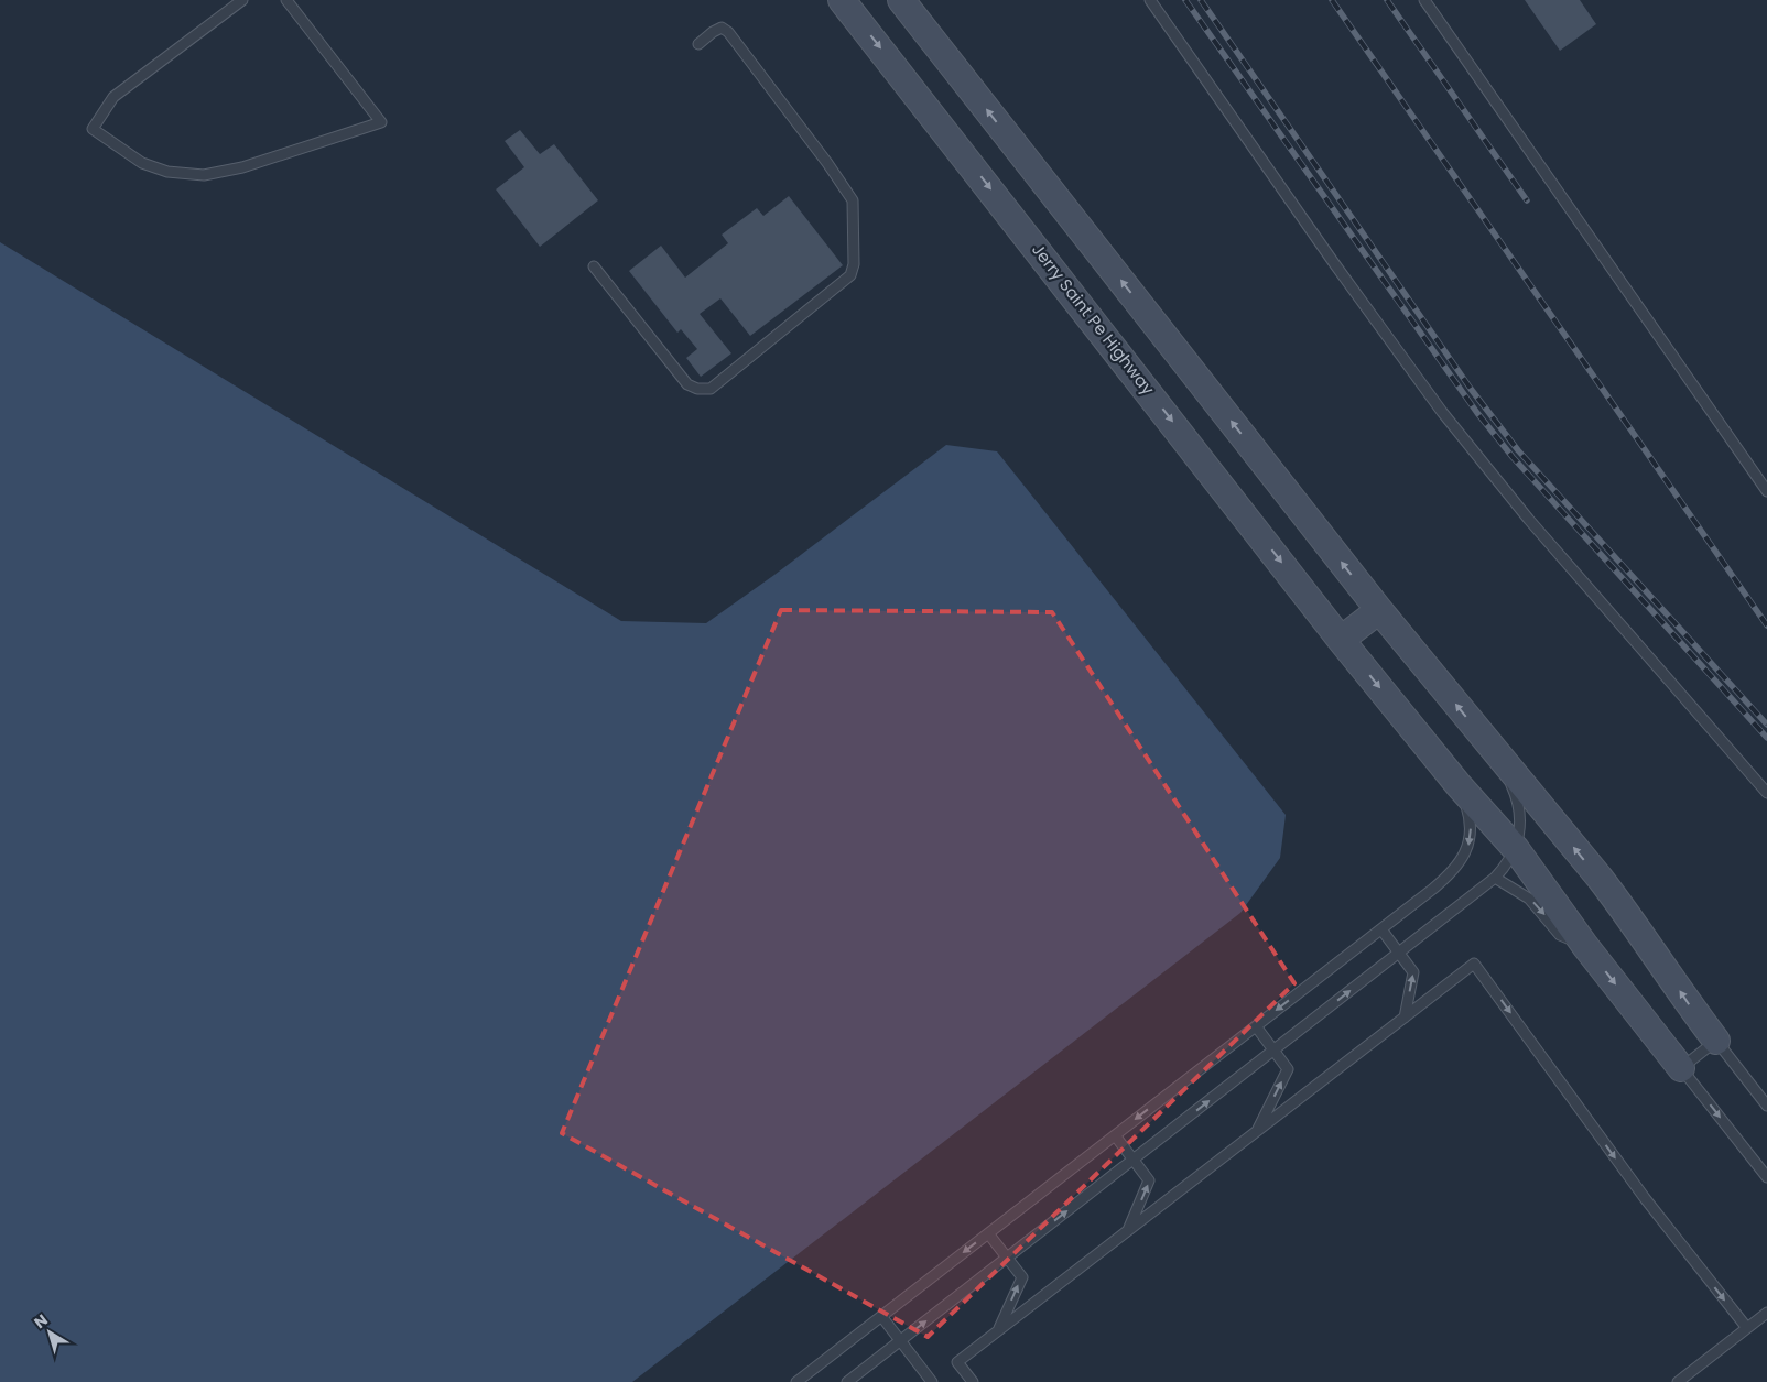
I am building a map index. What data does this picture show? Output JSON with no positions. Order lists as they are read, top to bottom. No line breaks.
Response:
{"streets":{"main road":["Jerry Saint Pe Highway"]},"north":"top left"}
